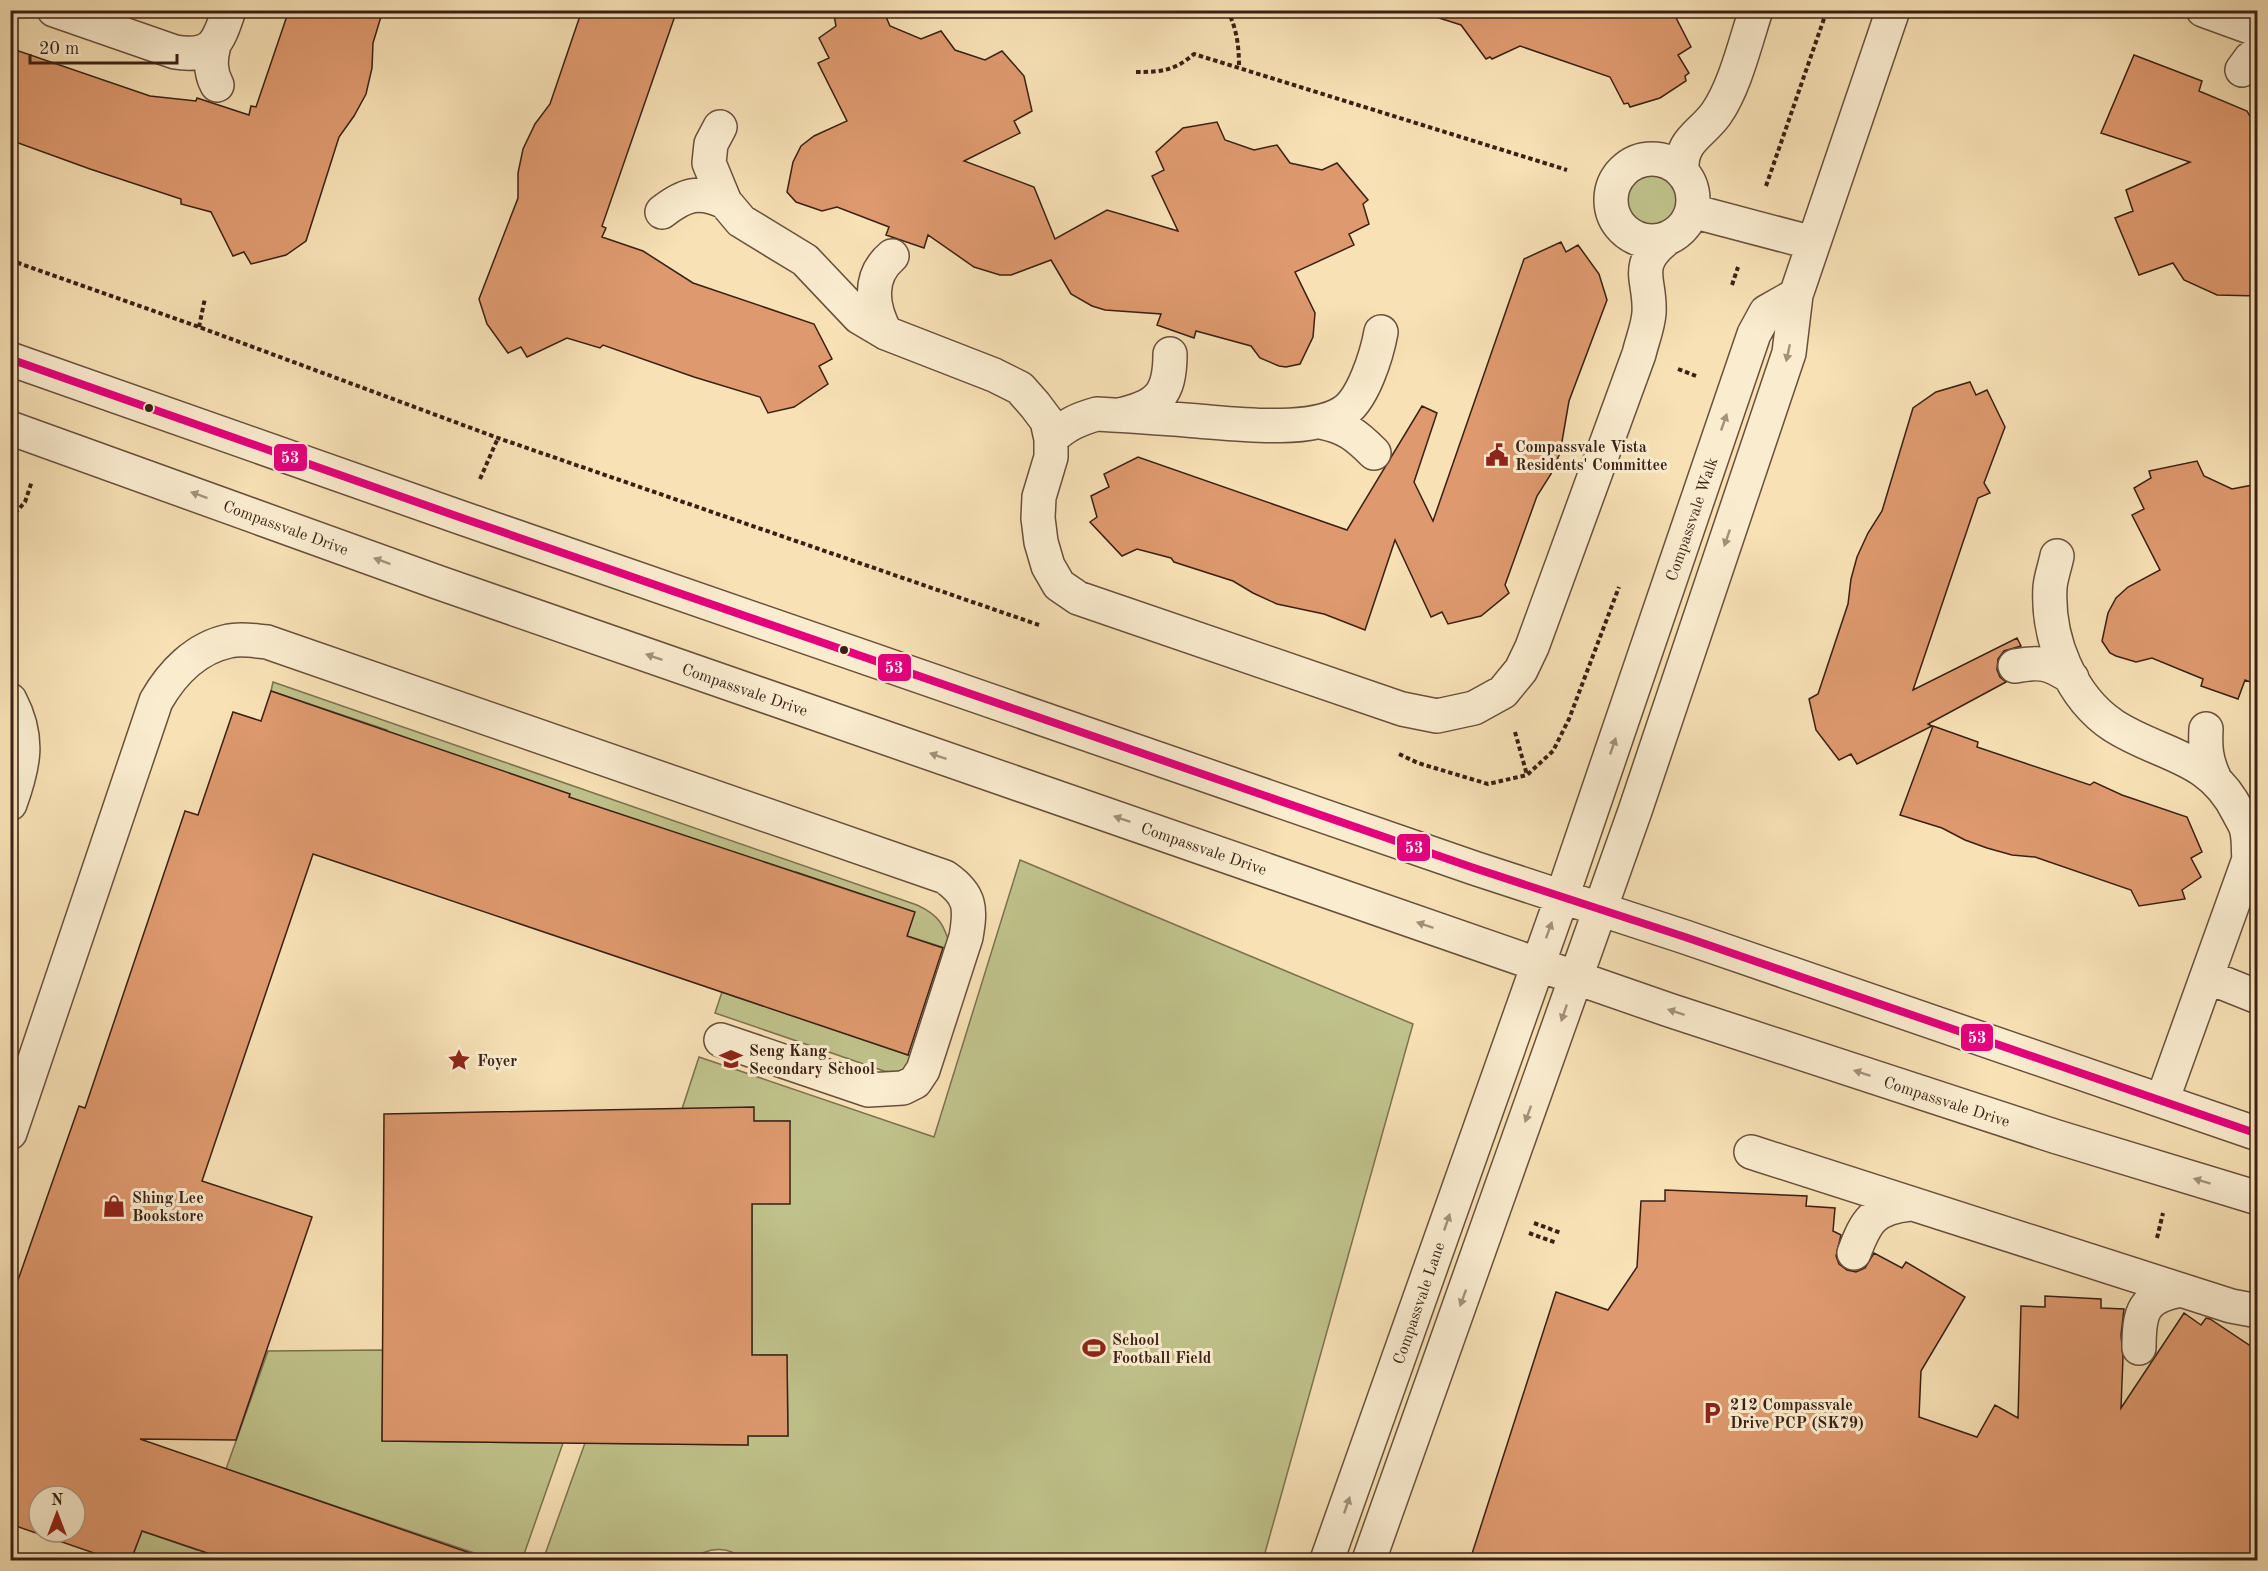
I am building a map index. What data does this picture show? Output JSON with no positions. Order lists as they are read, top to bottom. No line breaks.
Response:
{"streets":{"street":["Compassvale Walk","Compassvale Drive","Compassvale Lane"]},"crossings":[["Compassvale Walk","Compassvale Drive"],["Compassvale Walk","Compassvale Lane"]],"places":{"public building":["Compassvale Vista Residents' Committee"],"school or university":["Seng Kang Secondary School"],"place":["Foyer"],"shop":["Shing Lee Bookstore"],"sports":["School Football Field"],"parking":["212 Compassvale Drive PCP (SK79)"]},"lines":["transit line 53"],"scale_bar":"20 m","north":"top"}
